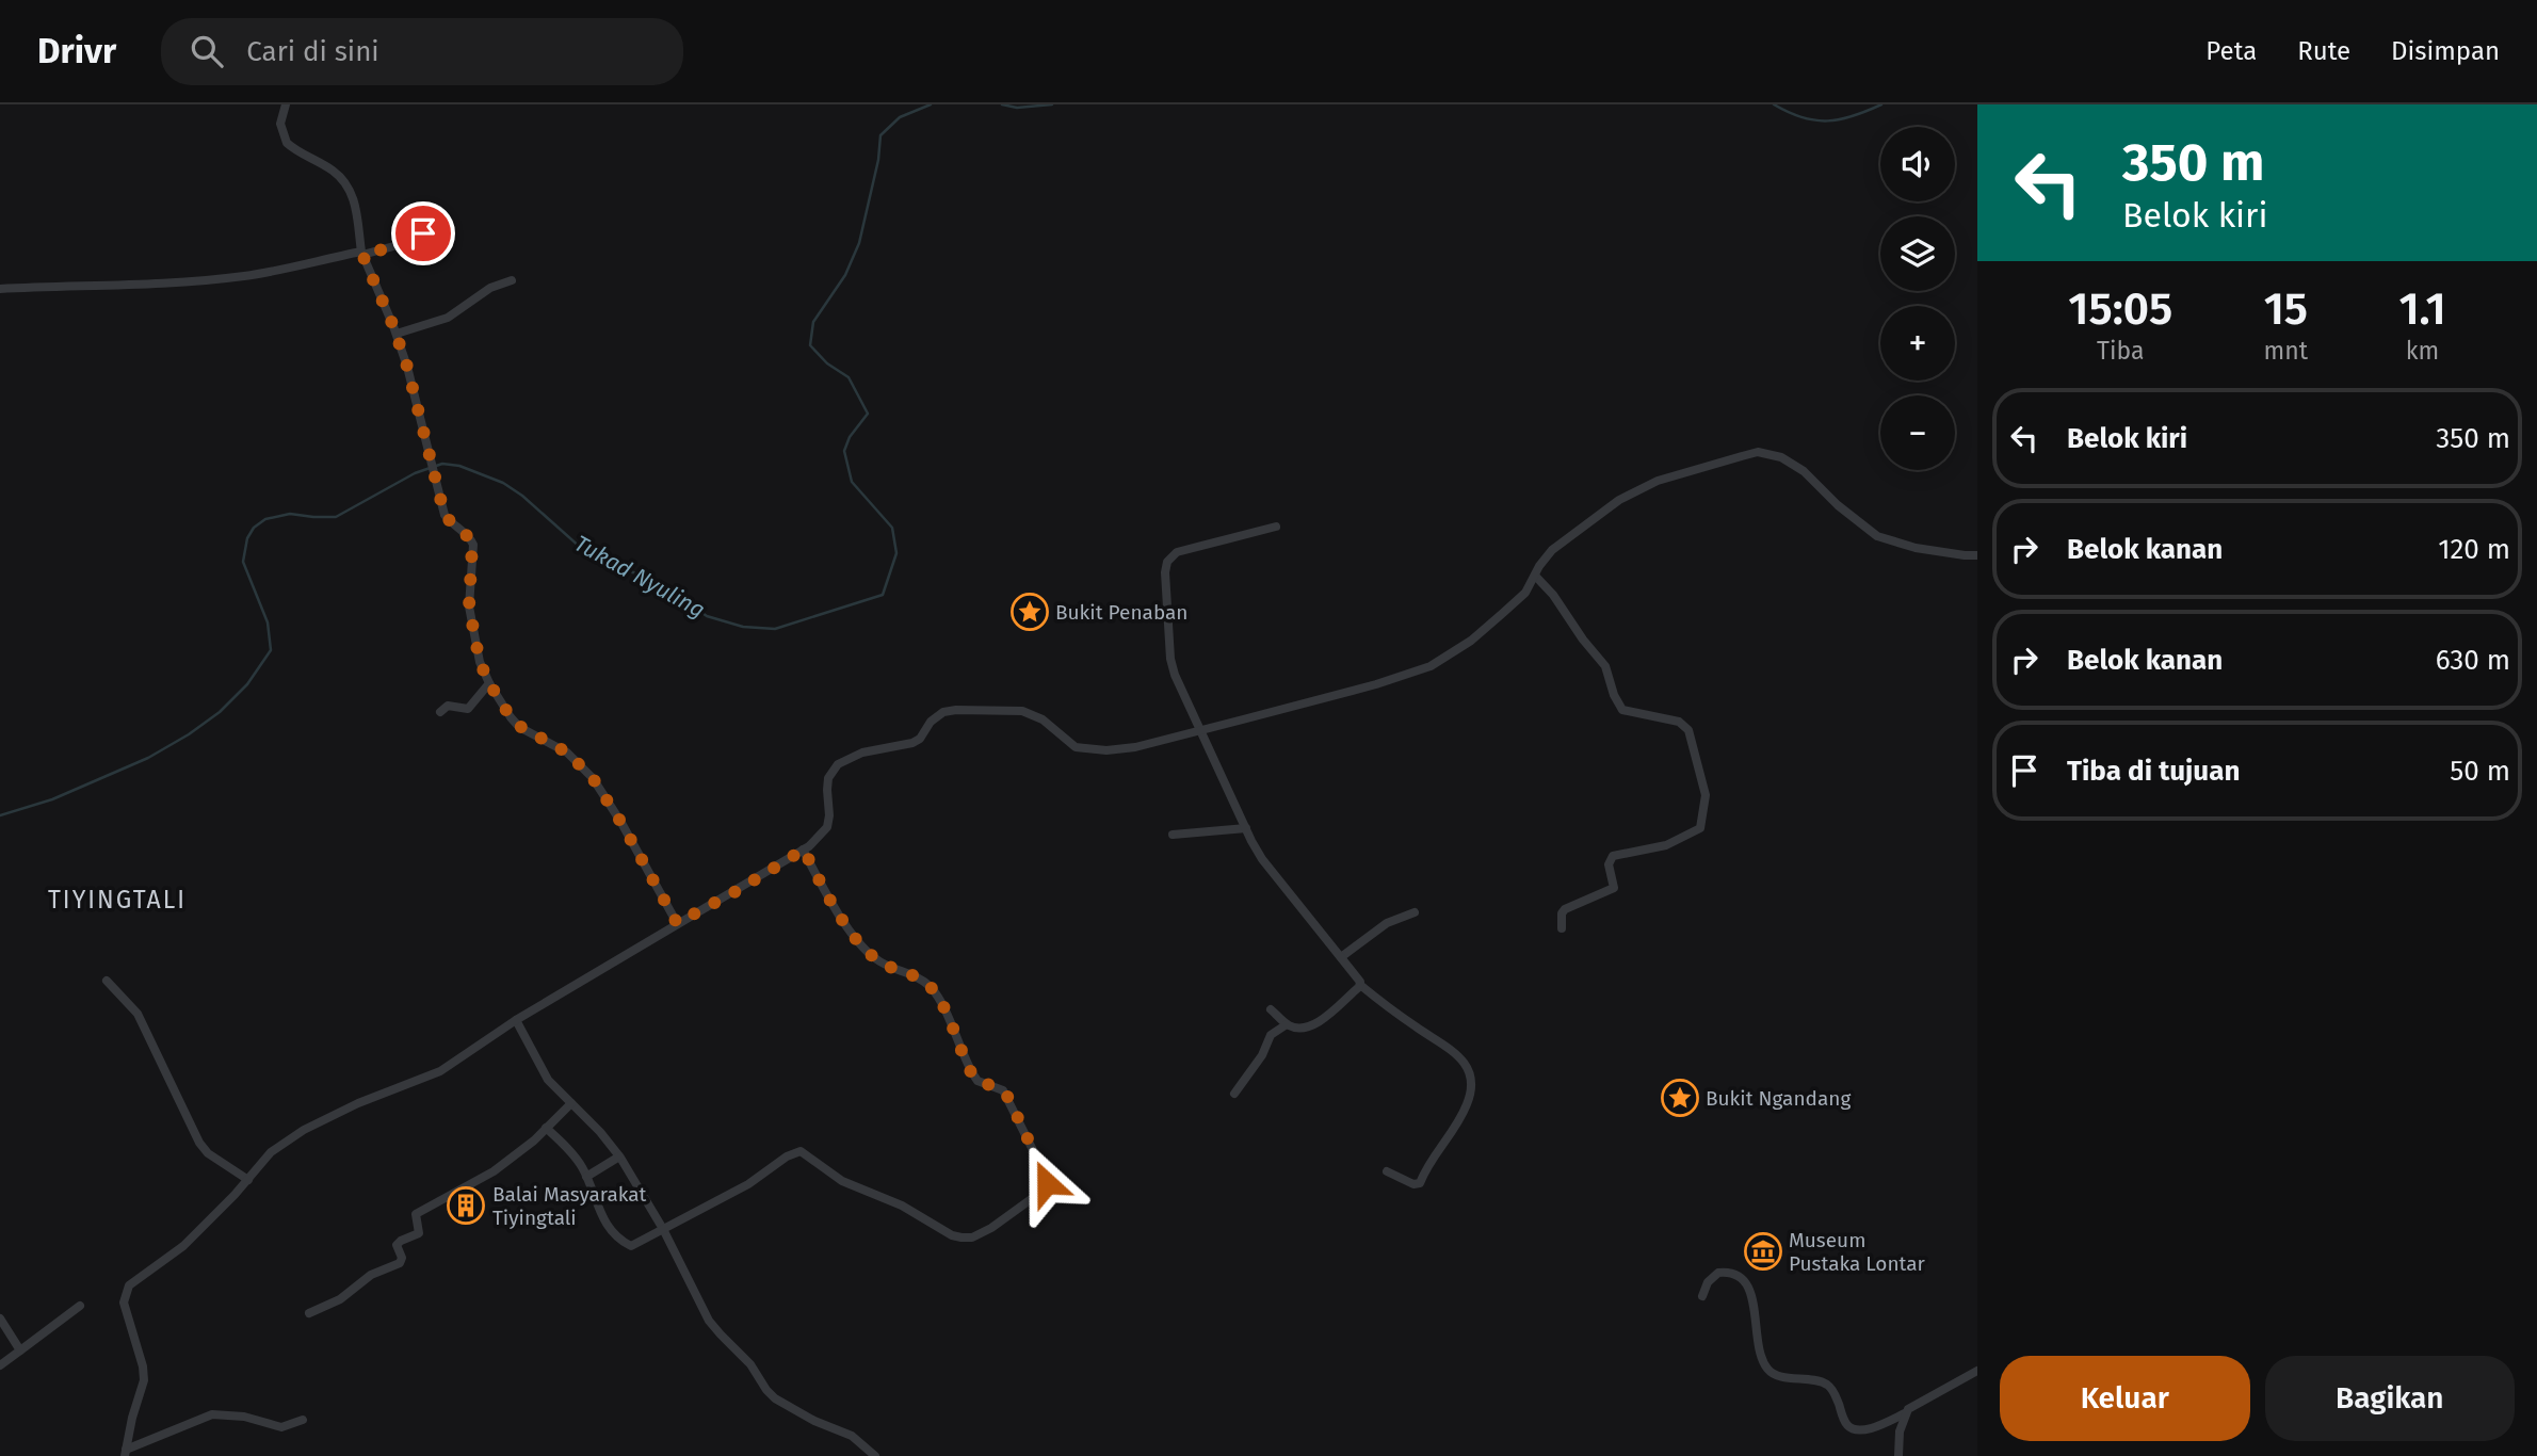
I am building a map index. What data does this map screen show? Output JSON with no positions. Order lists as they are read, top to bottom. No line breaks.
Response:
{"districts":["TIYINGTALI"],"water":["Tukad Nyuling"],"places":{"place":["Bukit Penaban","Bukit Ngandang"],"building":["Balai Masyarakat Tiyingtali"],"museum":["Museum Pustaka Lontar"]},"page":{"header":"Drivr","search":"Cari di sini","nav":["Peta","Rute","Disimpan"],"turn":["350 m","Belok kiri"],"map_buttons":["+","−"],"eta":["15:05","Tiba","15","mnt","1.1","km"],"list":[{"name":"Belok kiri","value":"350 m"},{"name":"Belok kanan","value":"120 m"},{"name":"Belok kanan","value":"630 m"},{"name":"Tiba di tujuan","value":"50 m"}],"buttons":["Keluar","Bagikan"]}}
